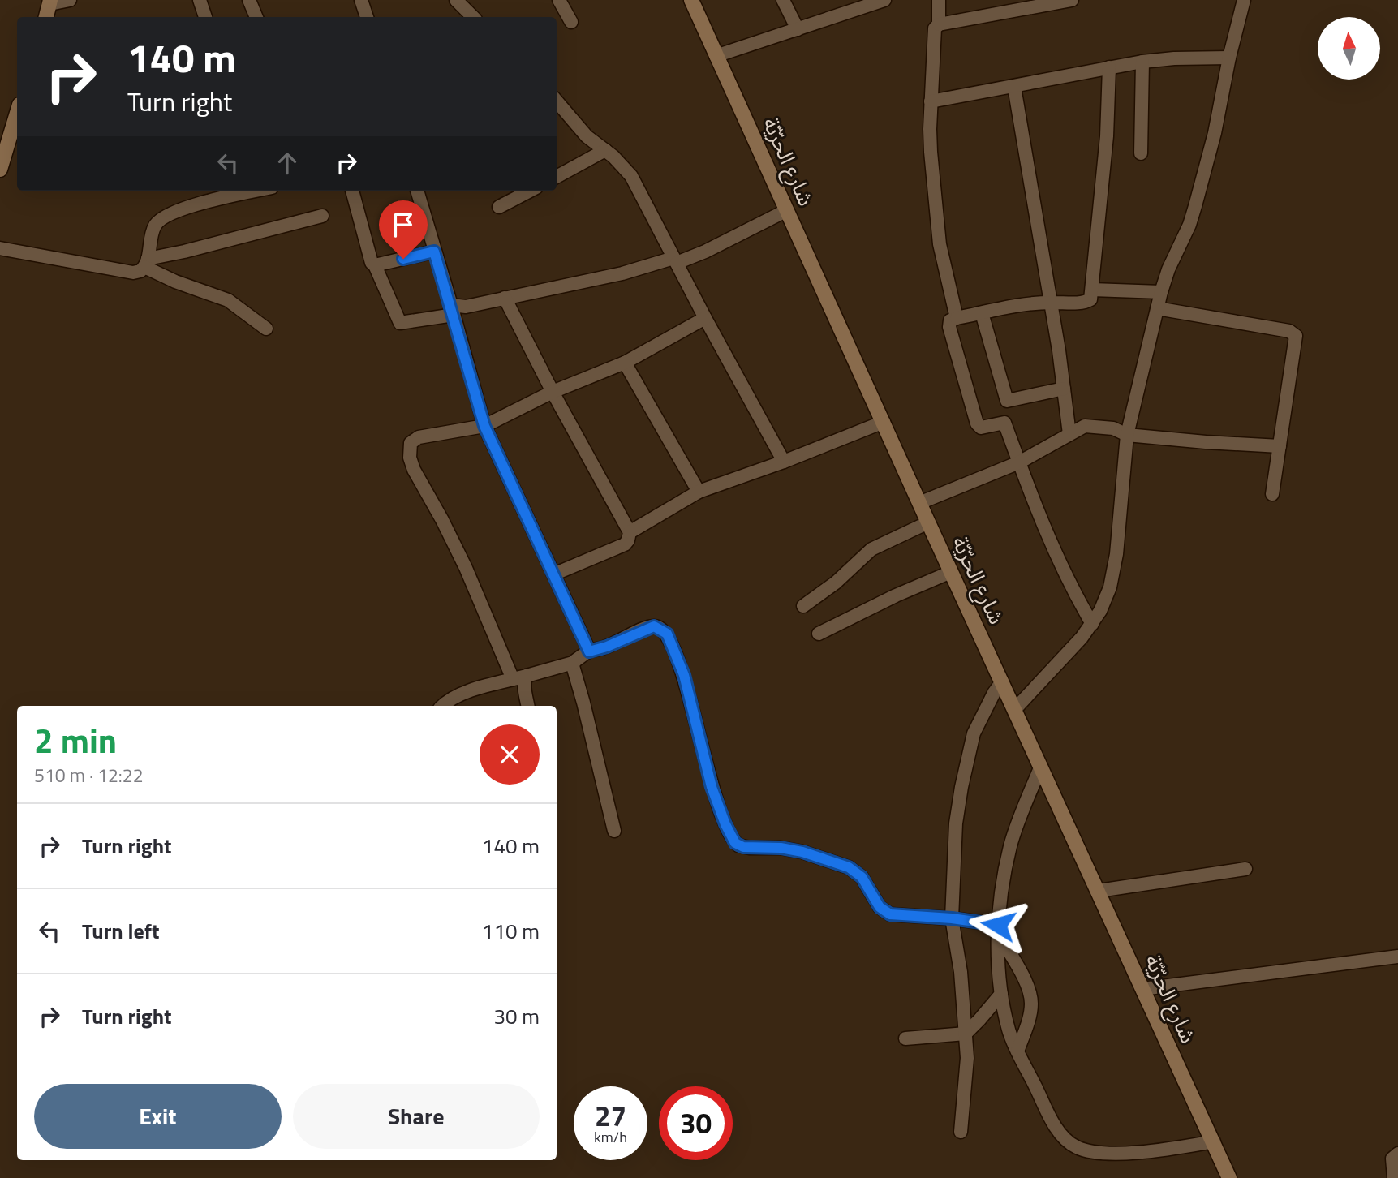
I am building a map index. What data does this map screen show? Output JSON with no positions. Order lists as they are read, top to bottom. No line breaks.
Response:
{"streets":{"main road":["شارع الحرّيّة"]},"north":"top","page":{"turn":["140 m","Turn right"],"heading":["2 min","510 m · 12:22"],"list":[{"name":"Turn right","value":"140 m"},{"name":"Turn left","value":"110 m"},{"name":"Turn right","value":"30 m"}],"buttons":["Exit","Share"],"speed":"27 km/h","limit":"30"}}
